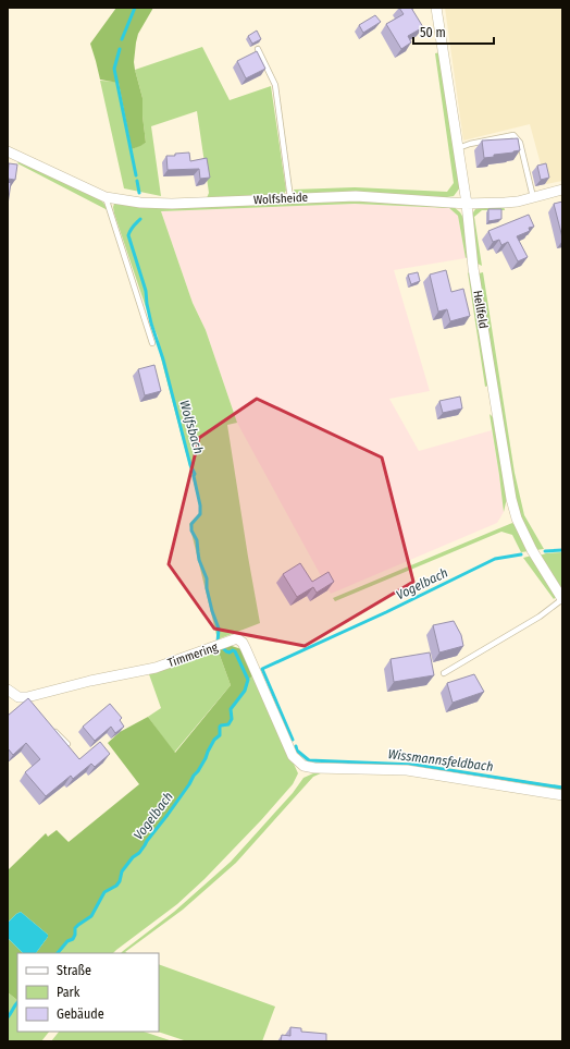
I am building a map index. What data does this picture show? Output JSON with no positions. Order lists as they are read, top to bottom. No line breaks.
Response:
{"streets":{"street":["Wolfsheide","Hellfeld","Timmering"]},"crossings":[["Wolfsheide","Hellfeld"]],"water":["Wolfsbach","Vogelbach","Wissmannsfeldbach"],"legend":["Straße","Park","Gebäude"],"scale_bar":"50 m"}
